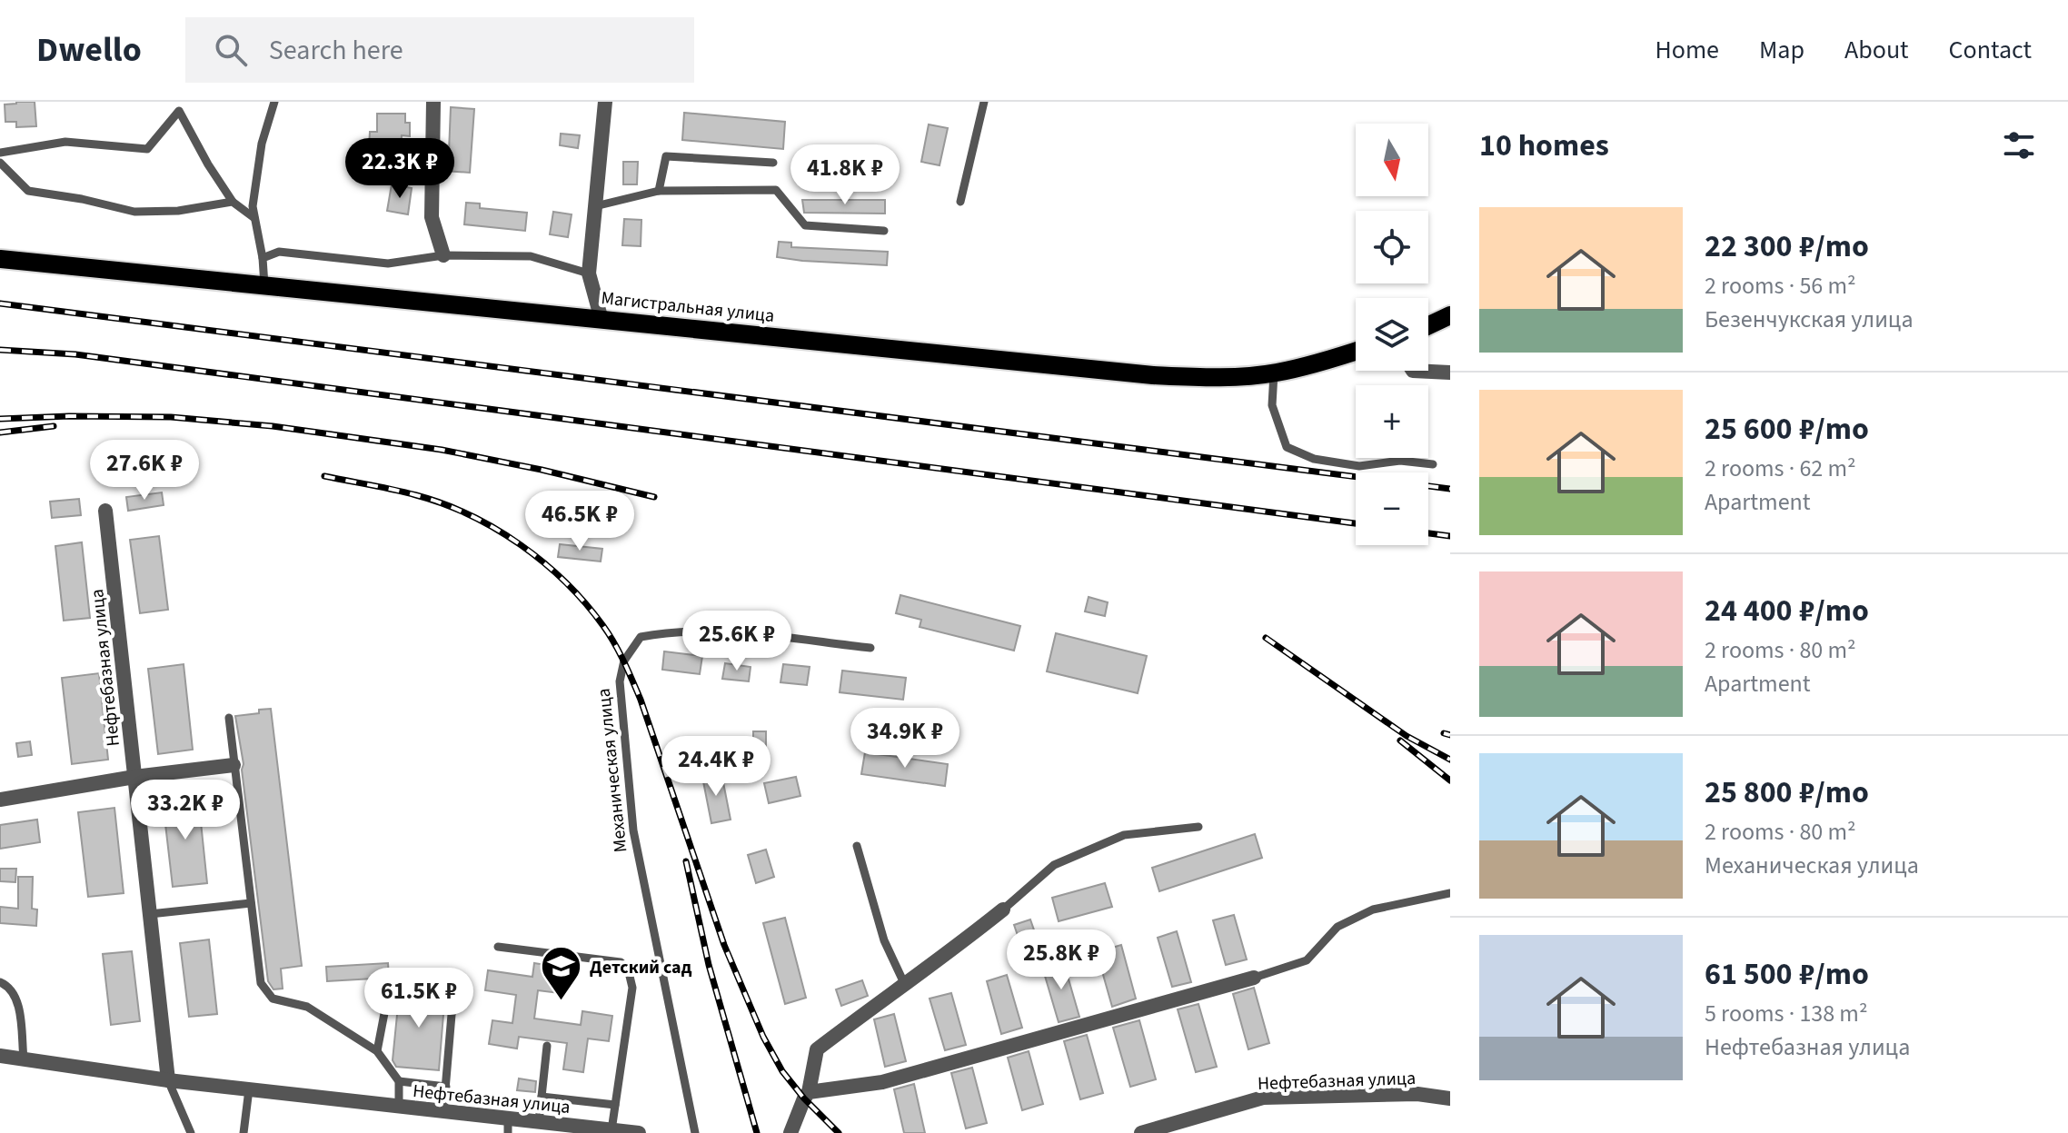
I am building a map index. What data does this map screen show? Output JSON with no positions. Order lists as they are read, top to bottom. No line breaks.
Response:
{"streets":{"main road":["Магистральная улица"],"street":["Нефтебазная улица"],"lane":["Механическая улица"]},"places":{"school or university":["Детский сад"]},"north":"bottom","page":{"header":"Dwello","search":"Search here","nav":["Home","Map","About","Contact"],"heading":"10 homes","map_buttons":["+","−"],"price":["22.3K ₽","41.8K ₽","27.6K ₽","46.5K ₽","25.6K ₽","34.9K ₽","24.4K ₽","33.2K ₽","25.8K ₽","61.5K ₽"],"list":[{"name":"22 300 ₽/mo","note":"2 rooms · 56 m² · Безенчукская улица"},{"name":"25 600 ₽/mo","note":"2 rooms · 62 m² · Apartment"},{"name":"24 400 ₽/mo","note":"2 rooms · 80 m² · Apartment"},{"name":"25 800 ₽/mo","note":"2 rooms · 80 m² · Механическая улица"},{"name":"61 500 ₽/mo","note":"5 rooms · 138 m² · Нефтебазная улица"}]}}
